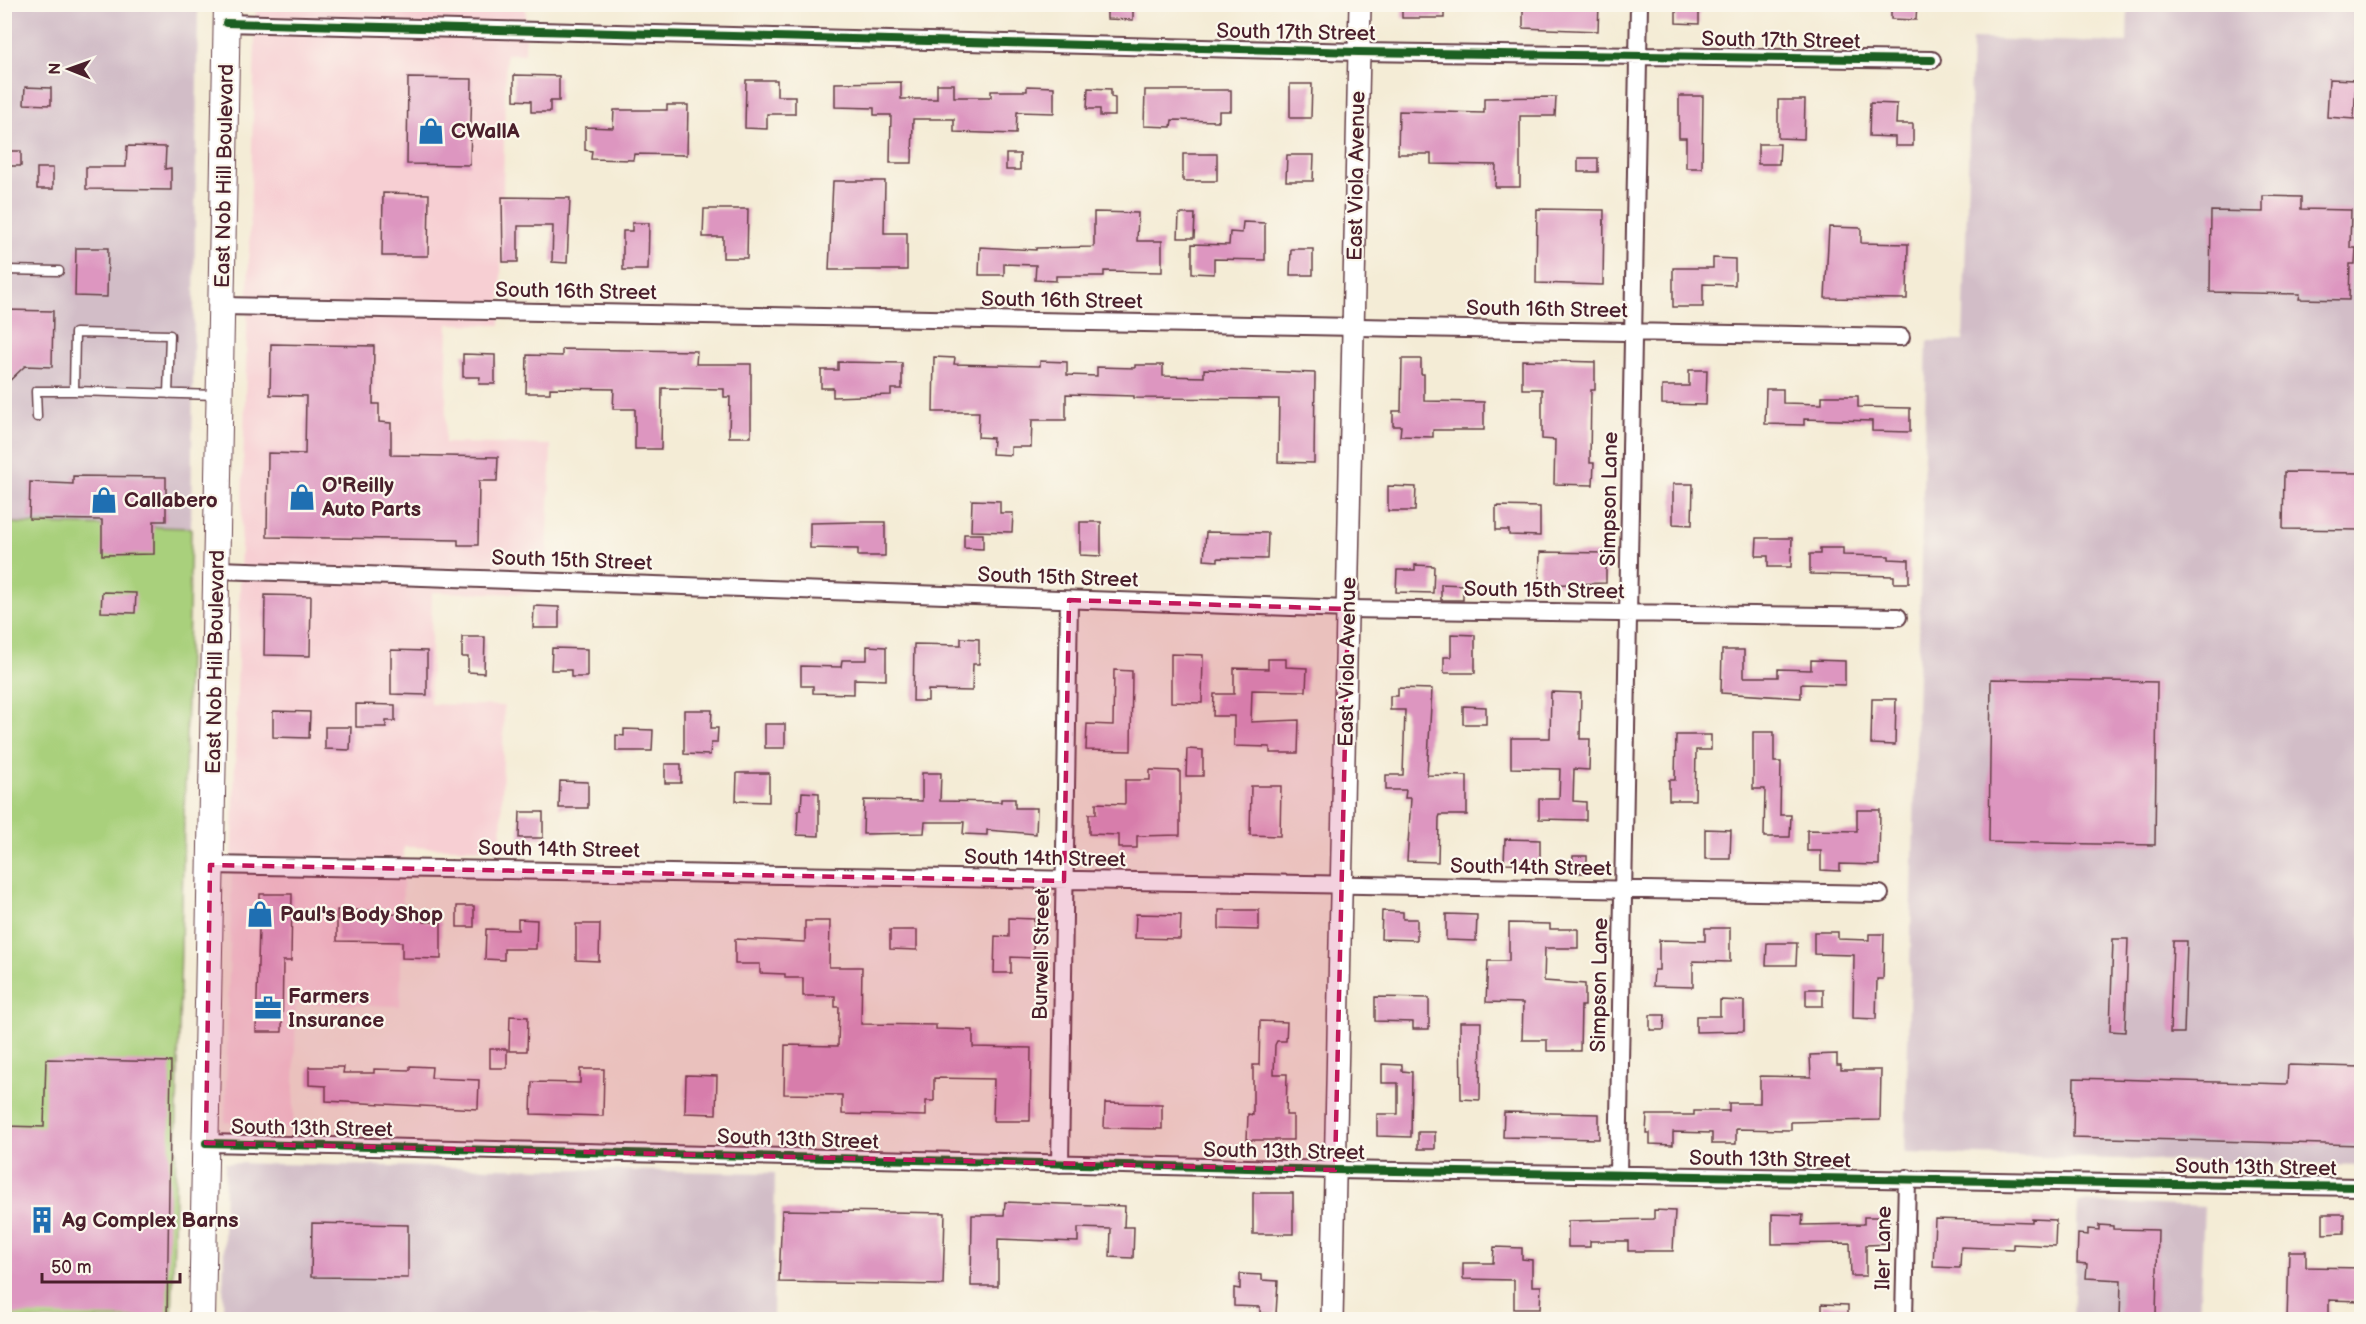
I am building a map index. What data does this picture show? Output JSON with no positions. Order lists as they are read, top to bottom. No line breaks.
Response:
{"streets":{"main road":["East Nob Hill Boulevard"],"street":["South 17th Street","East Viola Avenue","South 16th Street","Simpson Lane","South 15th Street","South 14th Street","Burwell Street","South 13th Street","Iler Lane"]},"crossings":[["South 17th Street","East Nob Hill Boulevard"],["South 17th Street","East Viola Avenue"],["South 17th Street","Simpson Lane"],["East Nob Hill Boulevard","South 16th Street"],["East Nob Hill Boulevard","South 15th Street"],["East Nob Hill Boulevard","South 14th Street"],["East Nob Hill Boulevard","South 13th Street"],["East Viola Avenue","South 16th Street"],["East Viola Avenue","South 15th Street"],["East Viola Avenue","South 14th Street"],["East Viola Avenue","South 13th Street"],["South 16th Street","Simpson Lane"],["Simpson Lane","South 15th Street"],["Simpson Lane","South 14th Street"],["Simpson Lane","South 13th Street"],["South 15th Street","Burwell Street"],["South 14th Street","Burwell Street"],["Burwell Street","South 13th Street"],["South 13th Street","Iler Lane"]],"places":{"shop":["CWallA","O'Reilly Auto Parts","Callabero","Paul's Body Shop"],"office":["Farmers Insurance"],"building":["Ag Complex Barns"]},"scale_bar":"50 m","north":"left"}
